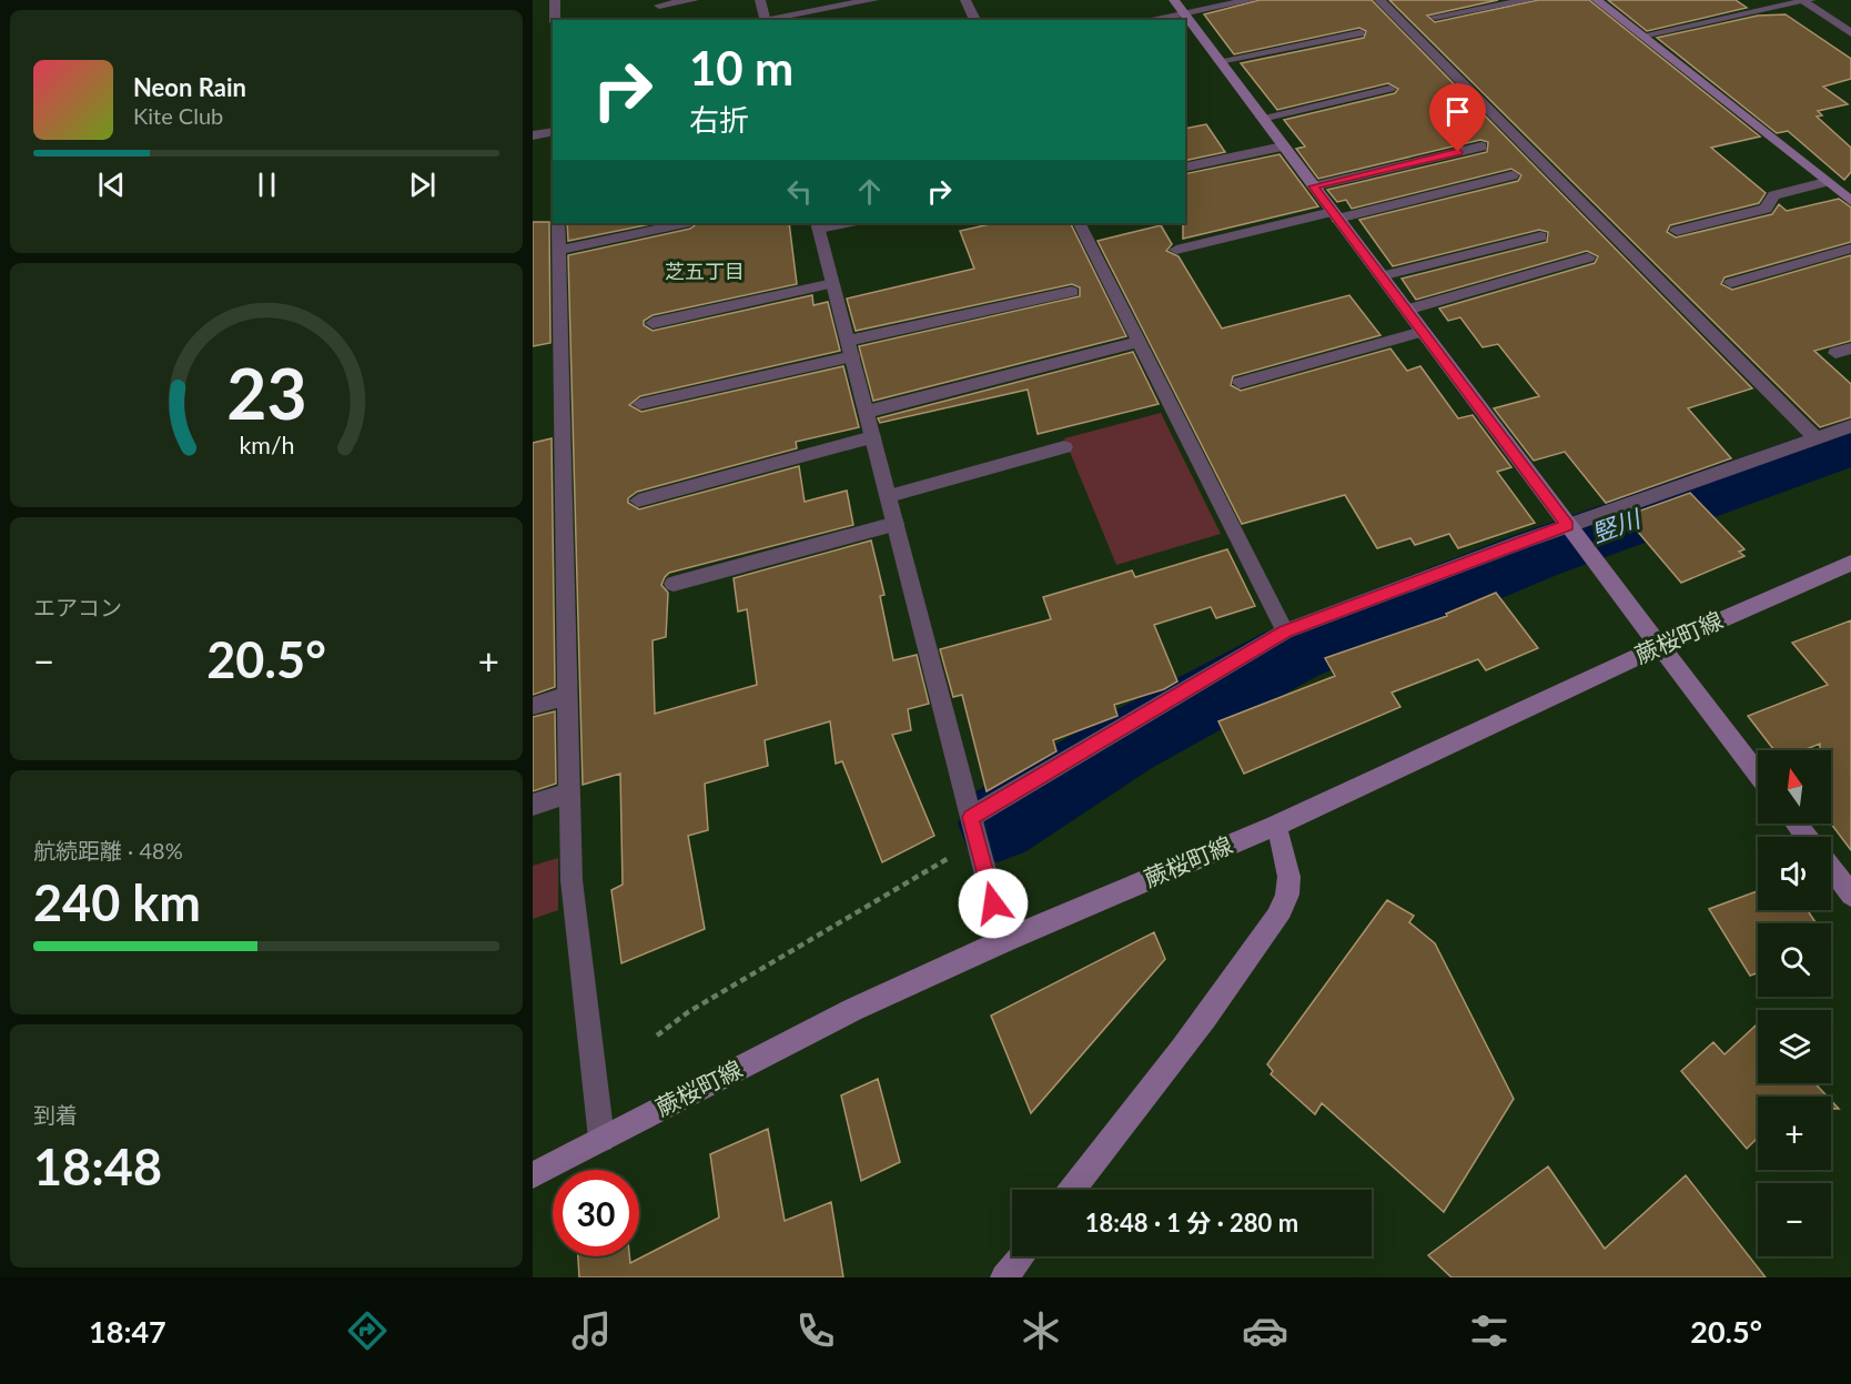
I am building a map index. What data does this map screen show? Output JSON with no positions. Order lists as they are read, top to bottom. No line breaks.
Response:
{"streets":{"street":["蕨桜町線"]},"districts":["芝五丁目"],"water":["竪川"],"north":"top","page":{"turn":["10 m","右折"],"song":["Neon Rain","Kite Club"],"tile":["エアコン",["航続距離 · 48%","240 km"],["到着","18:48"]],"heat":["−","20.5°","+"],"map_buttons":["+","−"],"limit":"30","trip":"18:48 · 1 分 · 280 m","tabs":["18:47","20.5°"],"gauge":["23","km/h"]}}
